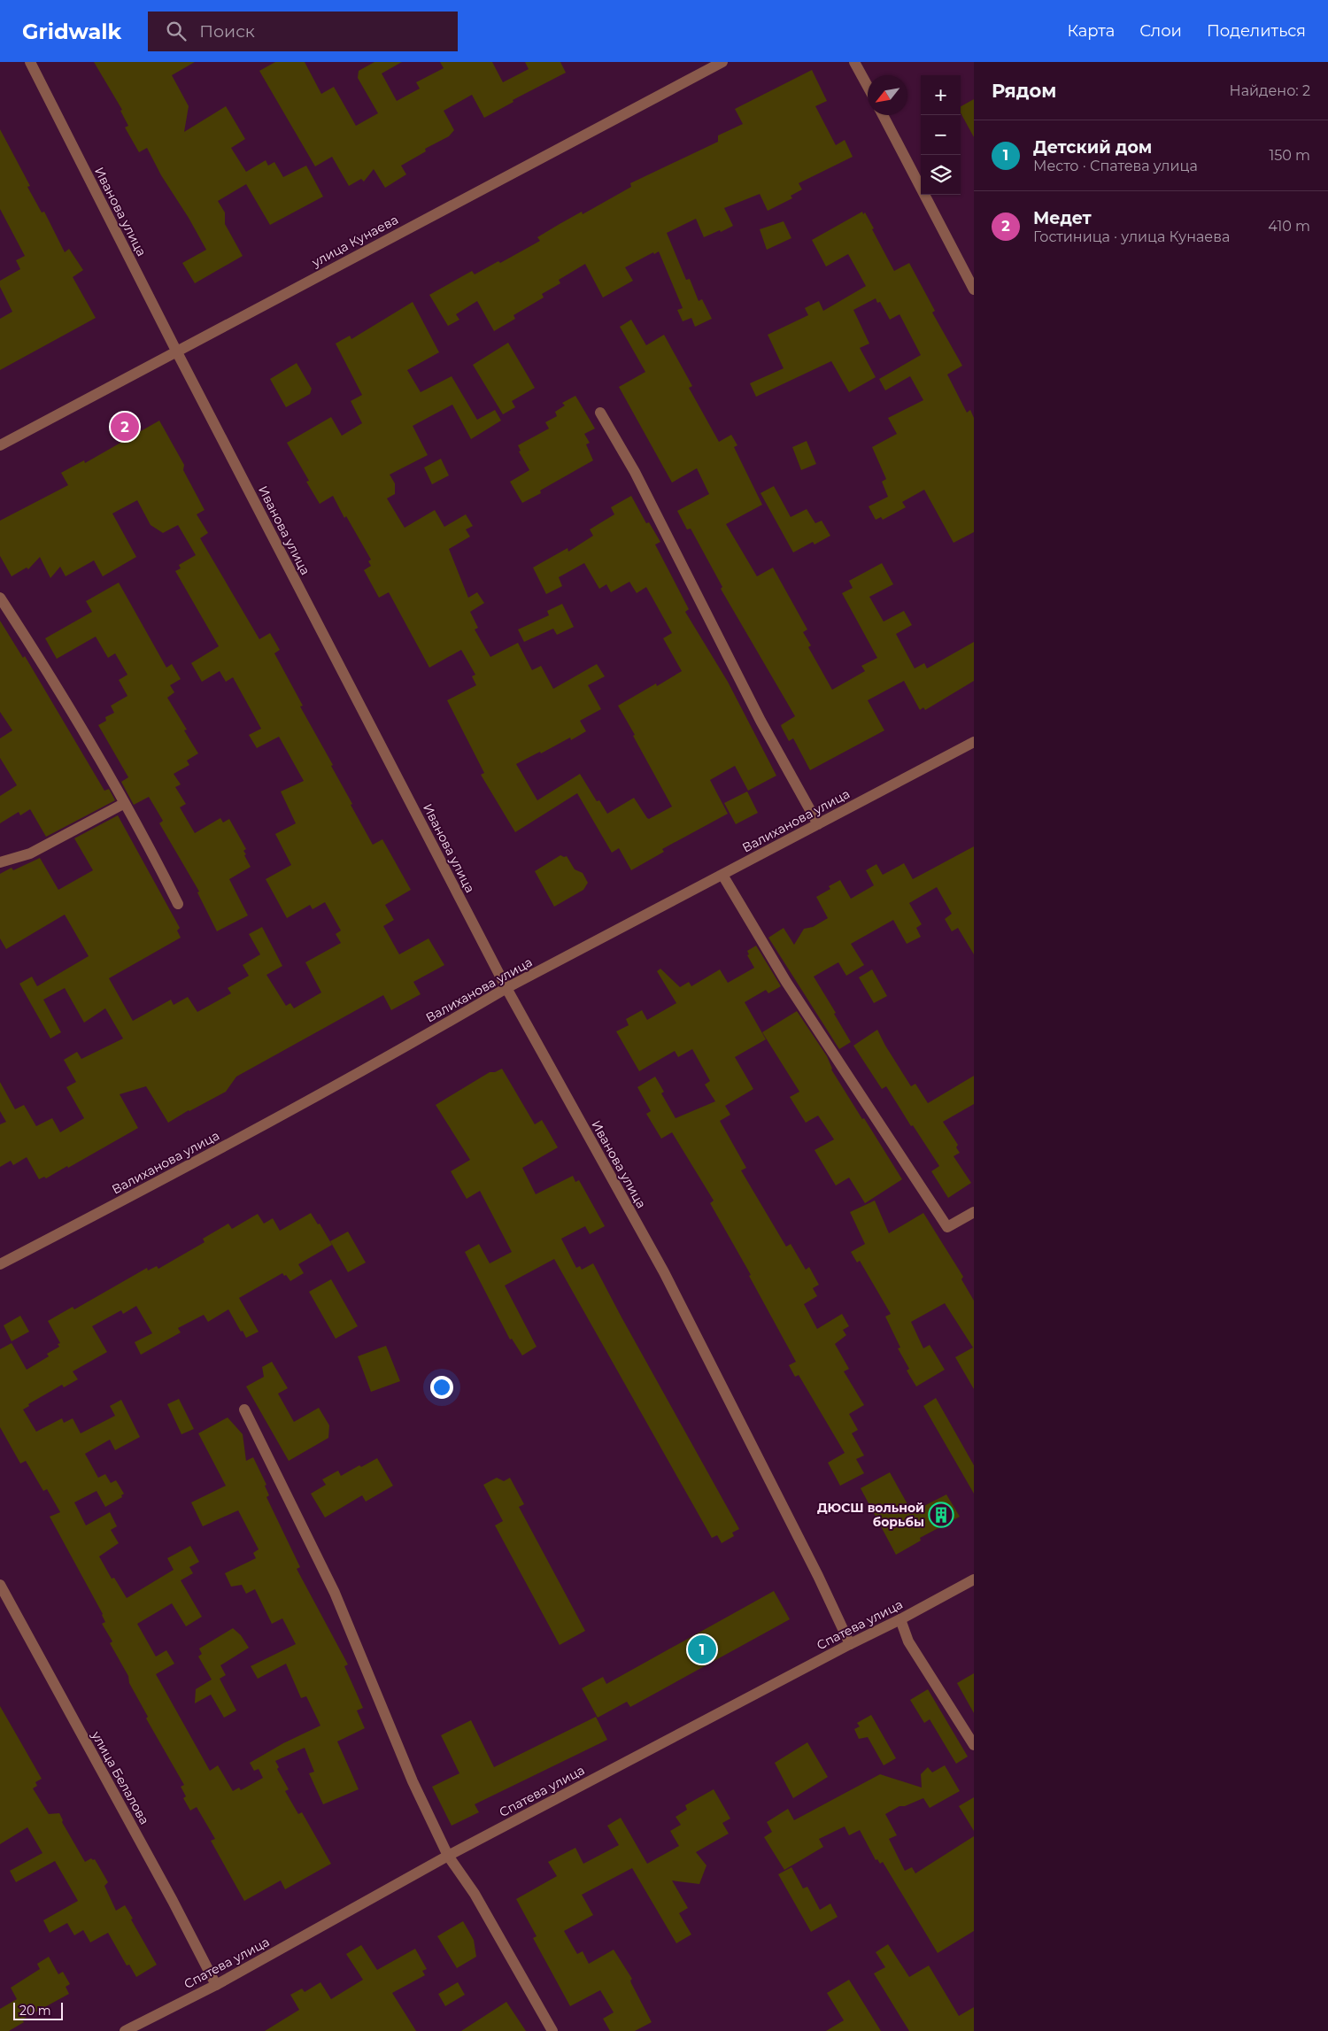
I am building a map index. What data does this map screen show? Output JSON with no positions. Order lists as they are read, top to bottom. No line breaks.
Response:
{"streets":{"street":["Иванова улица","улица Кунаева","Валиханова улица","Спатева улица","улица Белалова"]},"crossings":[["Иванова улица","улица Кунаева"],["Иванова улица","Валиханова улица"],["Иванова улица","Спатева улица"],["Спатева улица","улица Белалова"]],"places":{"building":["ДЮСШ вольной борьбы"]},"scale_bar":"20 m","north":"bottom left","page":{"header":"Gridwalk","search":"Поиск","nav":["Карта","Слои","Поделиться"],"heading":["Рядом","Найдено: 2"],"map_buttons":["+","−"],"list":[{"mark":"1","name":"Детский дом","note":"Место · Спатева улица","value":"150 m"},{"mark":"2","name":"Медет","note":"Гостиница · улица Кунаева","value":"410 m"}],"pins":["2","1"],"scale":"20 m"}}
